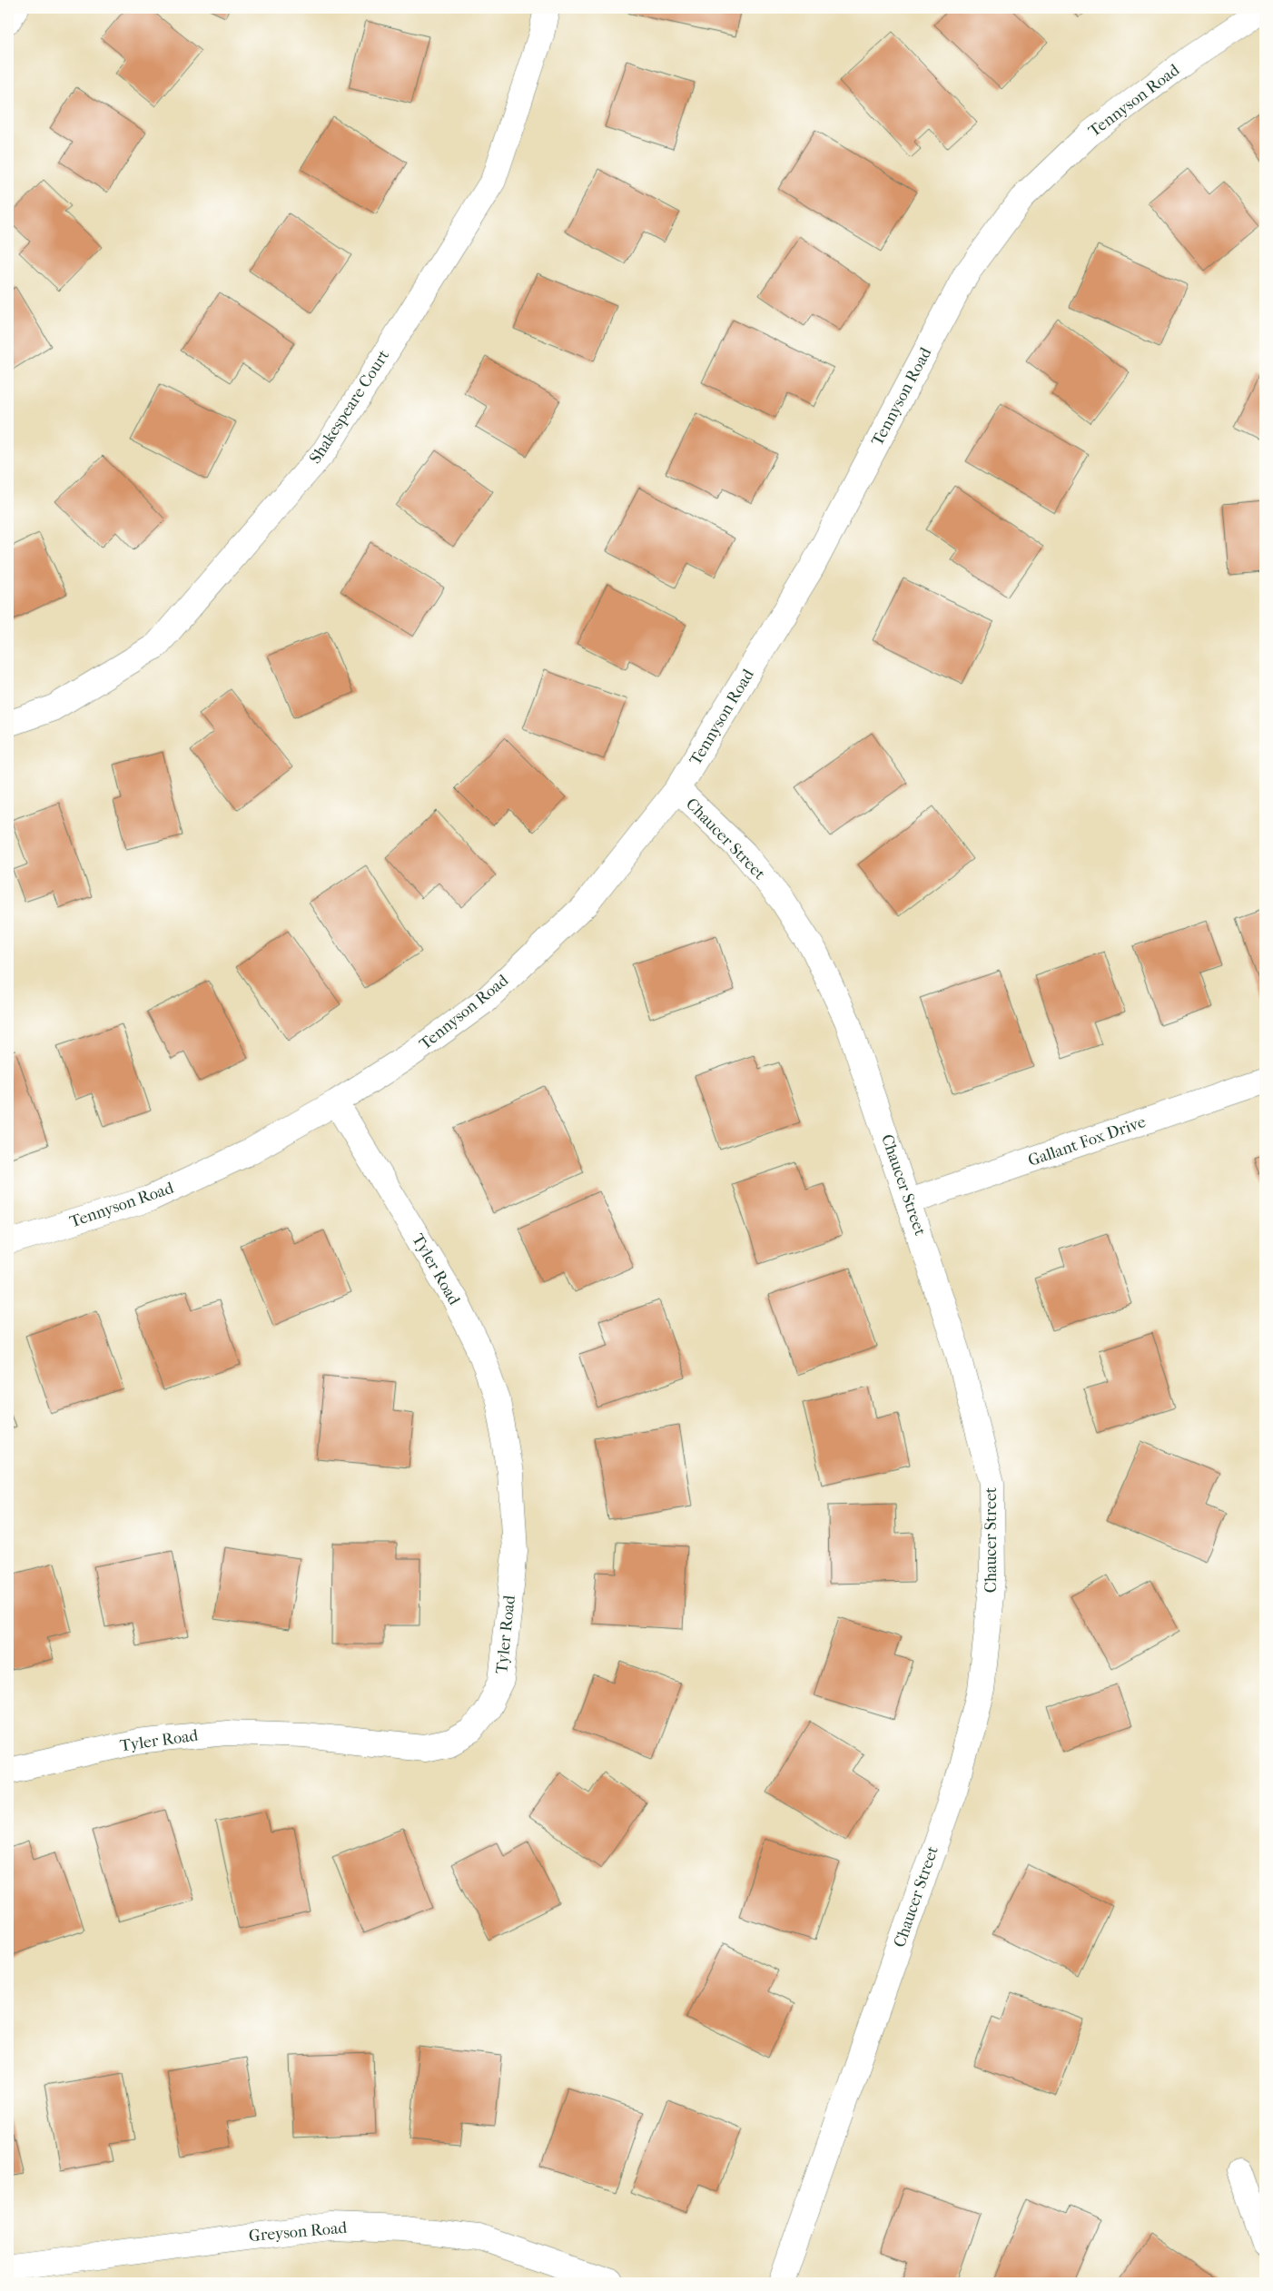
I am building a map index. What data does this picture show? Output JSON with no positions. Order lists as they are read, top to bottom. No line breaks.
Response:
{"streets":{"street":["Tennyson Road","Shakespeare Court","Chaucer Street","Gallant Fox Drive","Tyler Road","Greyson Road"]},"crossings":[["Tennyson Road","Chaucer Street"],["Tennyson Road","Tyler Road"],["Chaucer Street","Gallant Fox Drive"]]}
